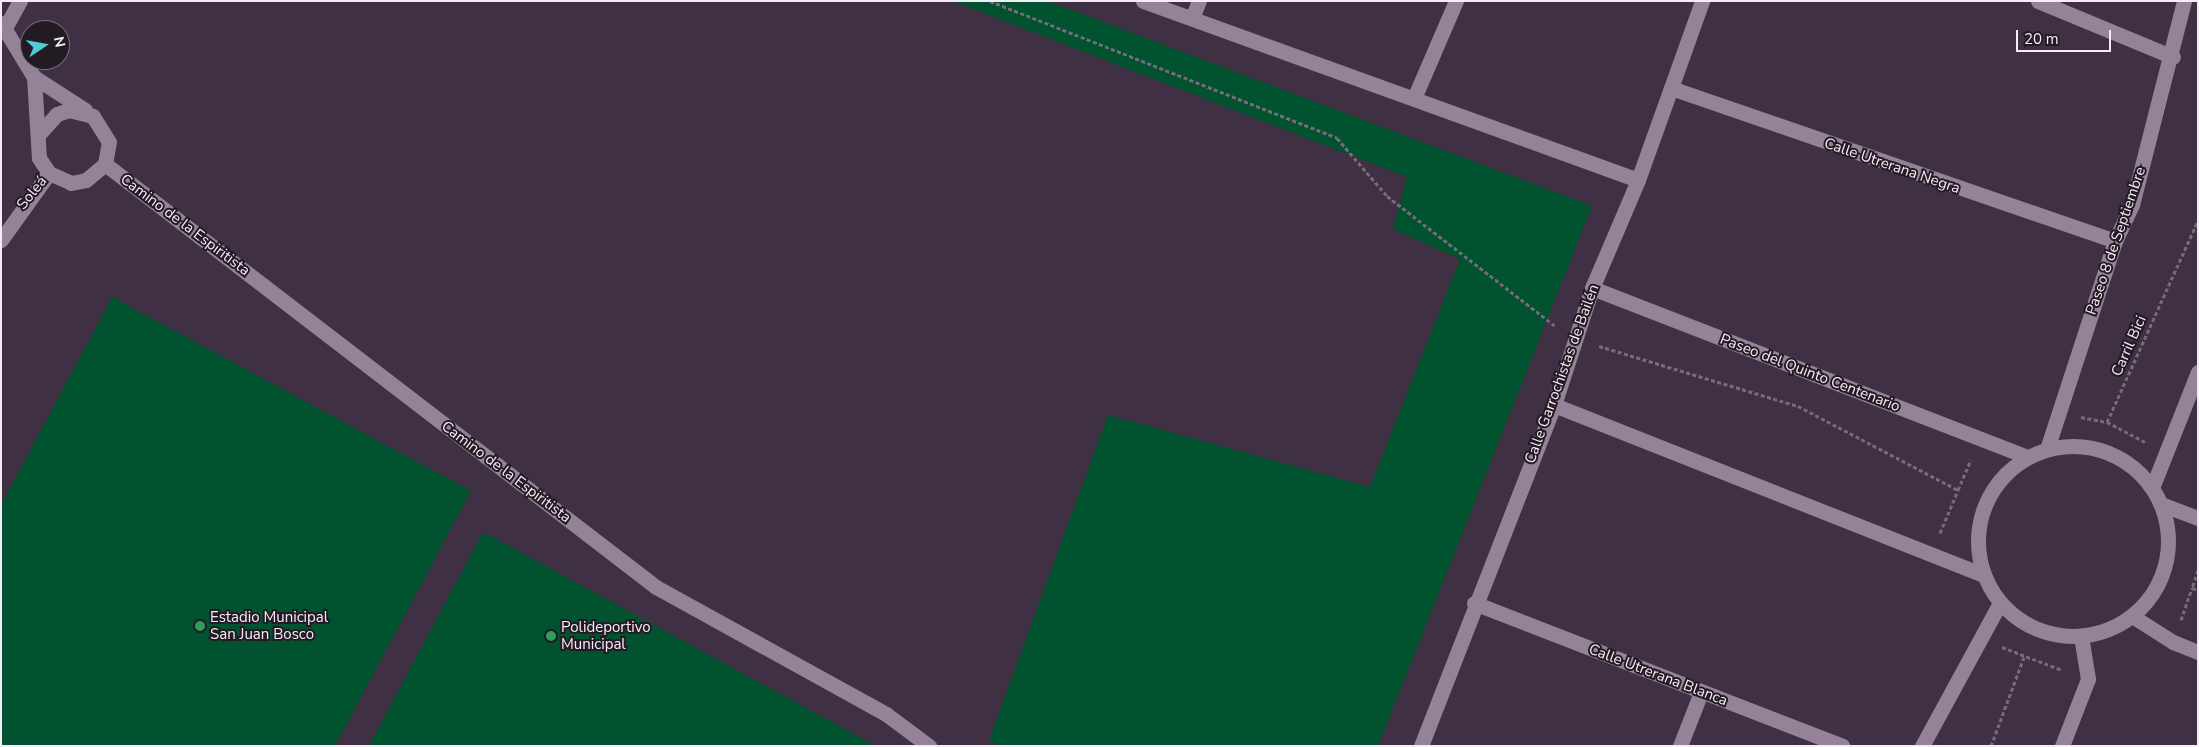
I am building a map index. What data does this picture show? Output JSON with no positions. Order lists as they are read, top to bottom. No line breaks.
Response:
{"streets":{"street":["Calle Utrerana Negra","Soleá","Camino de la Espiritista","Paseo 8 de Septiembre","Paseo del Quinto Centenario","Calle Garrochistas de Bailén","Calle Utrerana Blanca"],"path":["Carril Bici"]},"crossings":[["Calle Utrerana Negra","Paseo 8 de Septiembre"],["Calle Utrerana Negra","Calle Garrochistas de Bailén"],["Soleá","Camino de la Espiritista"],["Paseo del Quinto Centenario","Calle Garrochistas de Bailén"],["Calle Garrochistas de Bailén","Calle Utrerana Blanca"]],"places":["Estadio Municipal San Juan Bosco","Polideportivo Municipal"],"scale_bar":"20 m","north":"right"}
